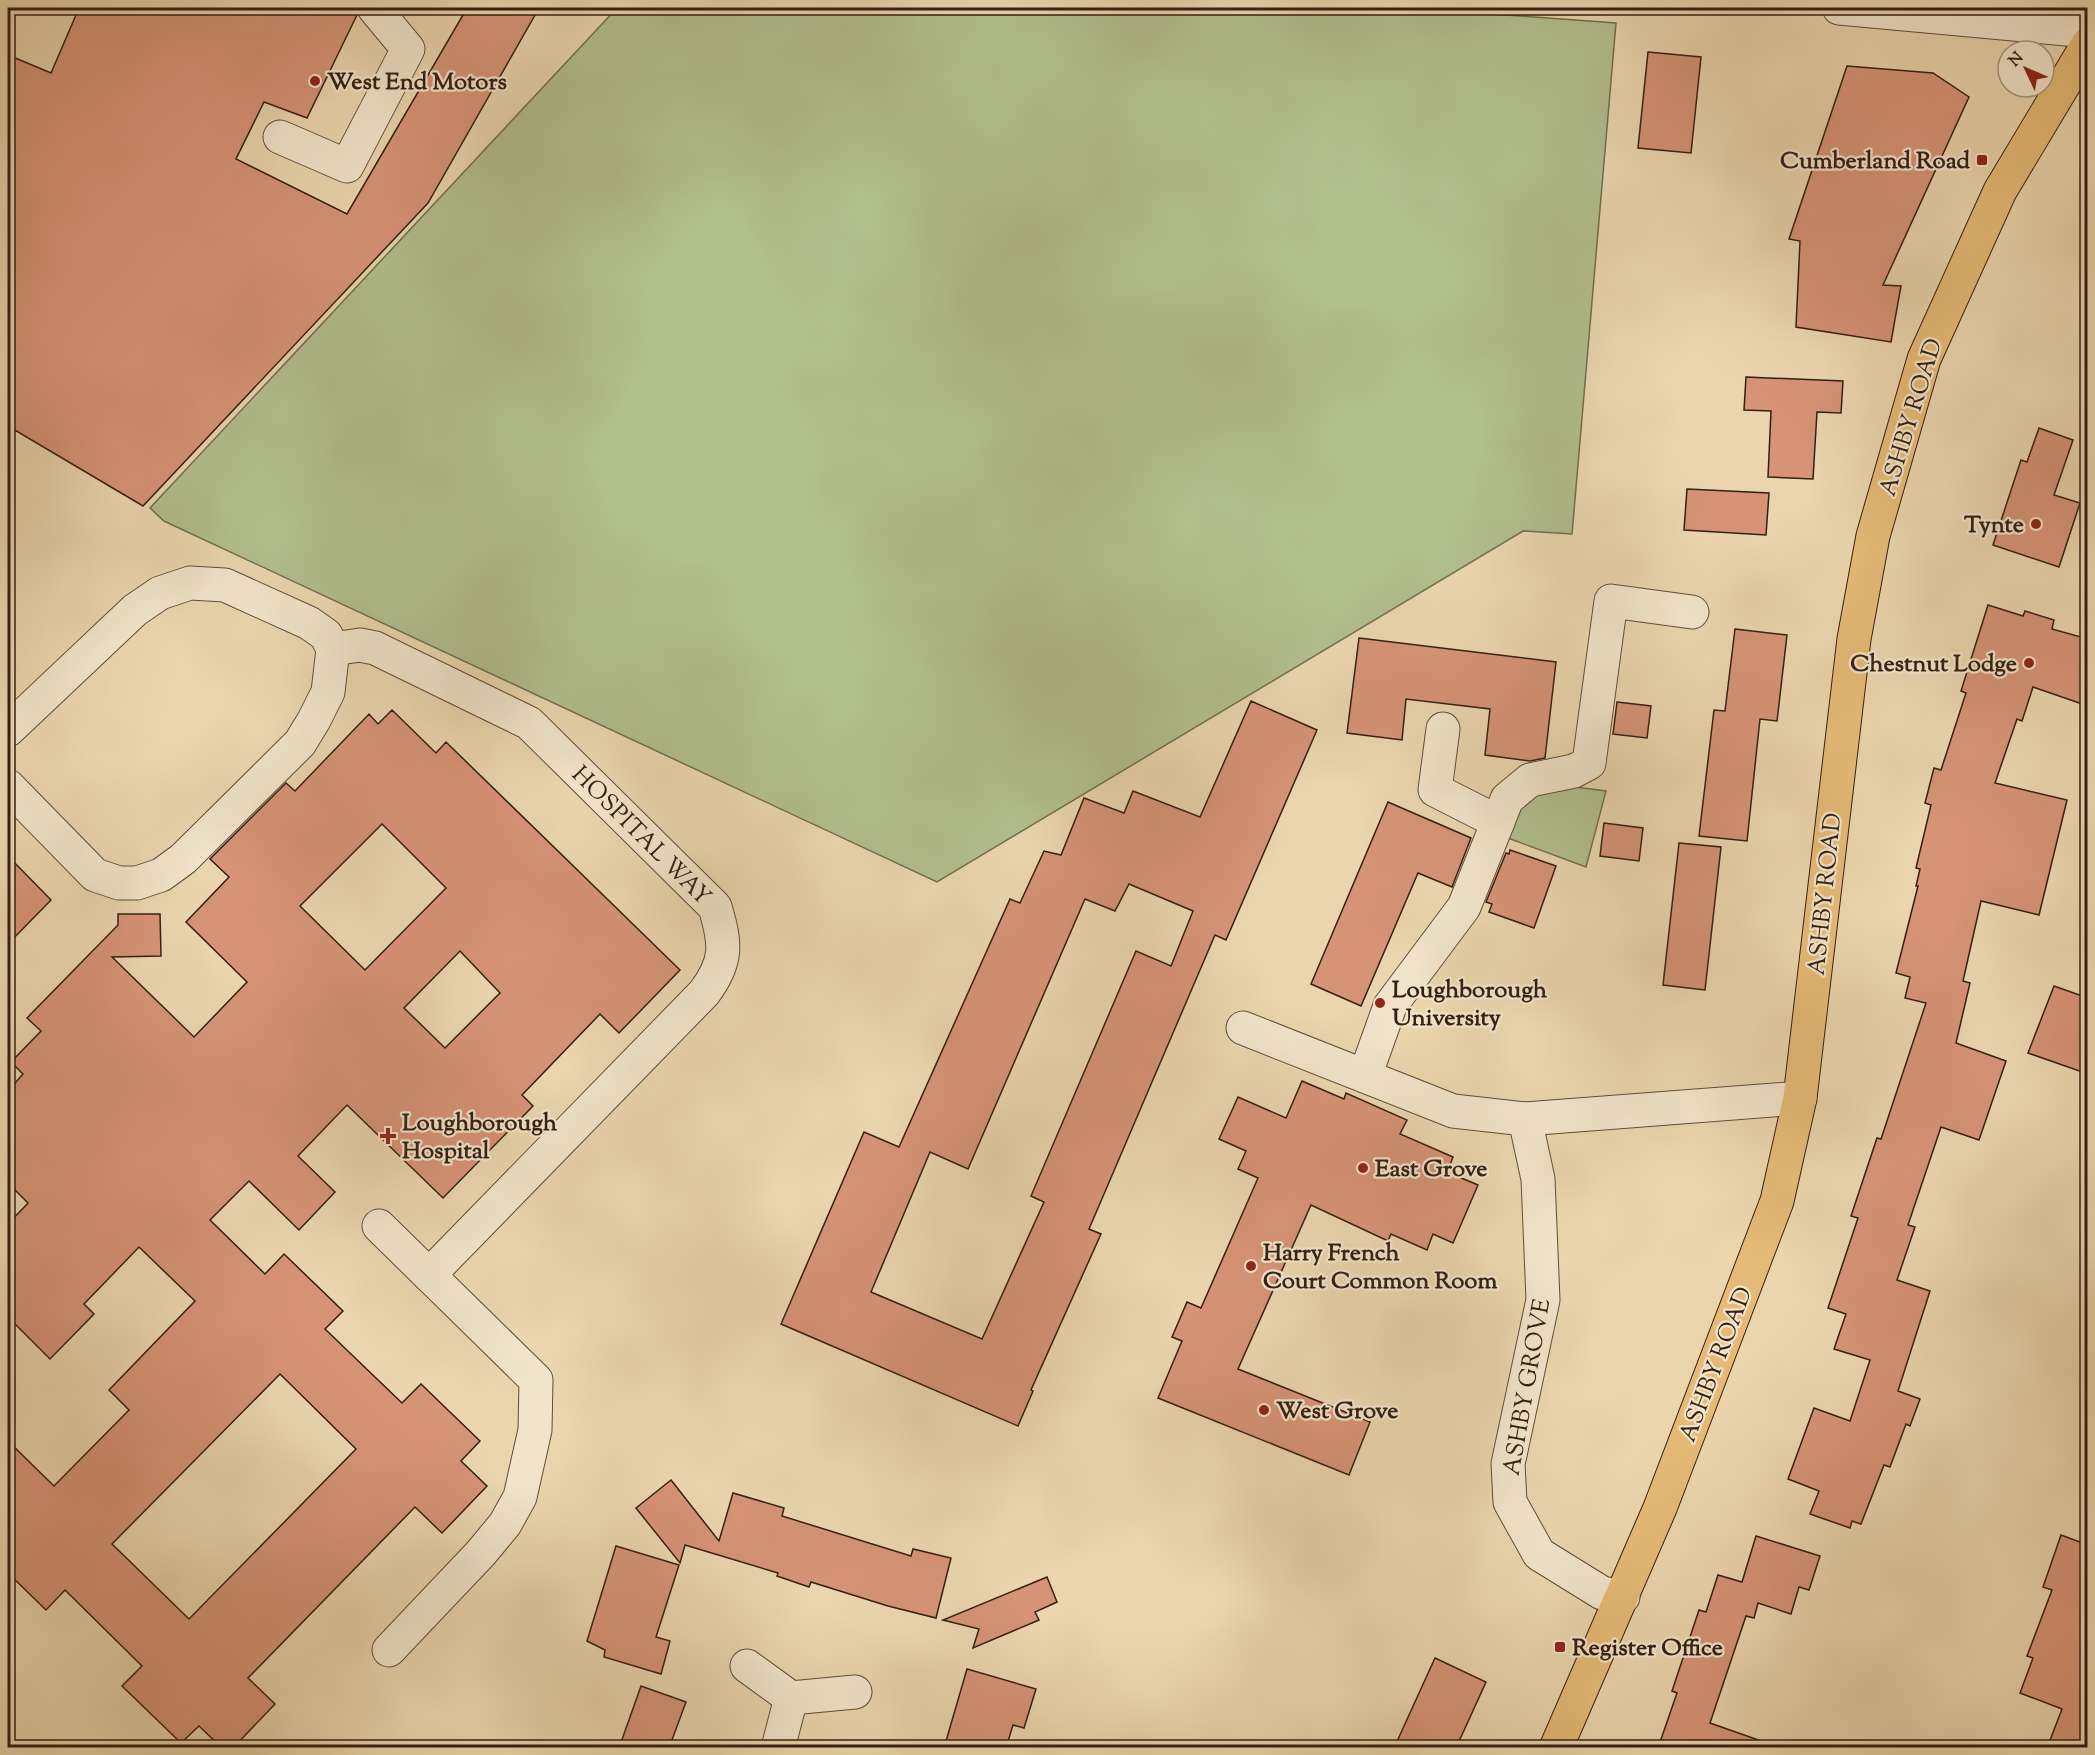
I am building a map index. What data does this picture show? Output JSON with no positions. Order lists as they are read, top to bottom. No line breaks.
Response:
{"streets":{"main road":["ASHBY ROAD"],"street":["HOSPITAL WAY","ASHBY GROVE"]},"crossings":[["ASHBY ROAD","ASHBY GROVE"]],"places":{"other":["West End Motors","Tynte","Chestnut Lodge","Loughborough University","East Grove","Harry French Court Common Room","West Grove"],"transit":["Cumberland Road","Register Office"],"health":["Loughborough Hospital"]},"north":"top left"}
